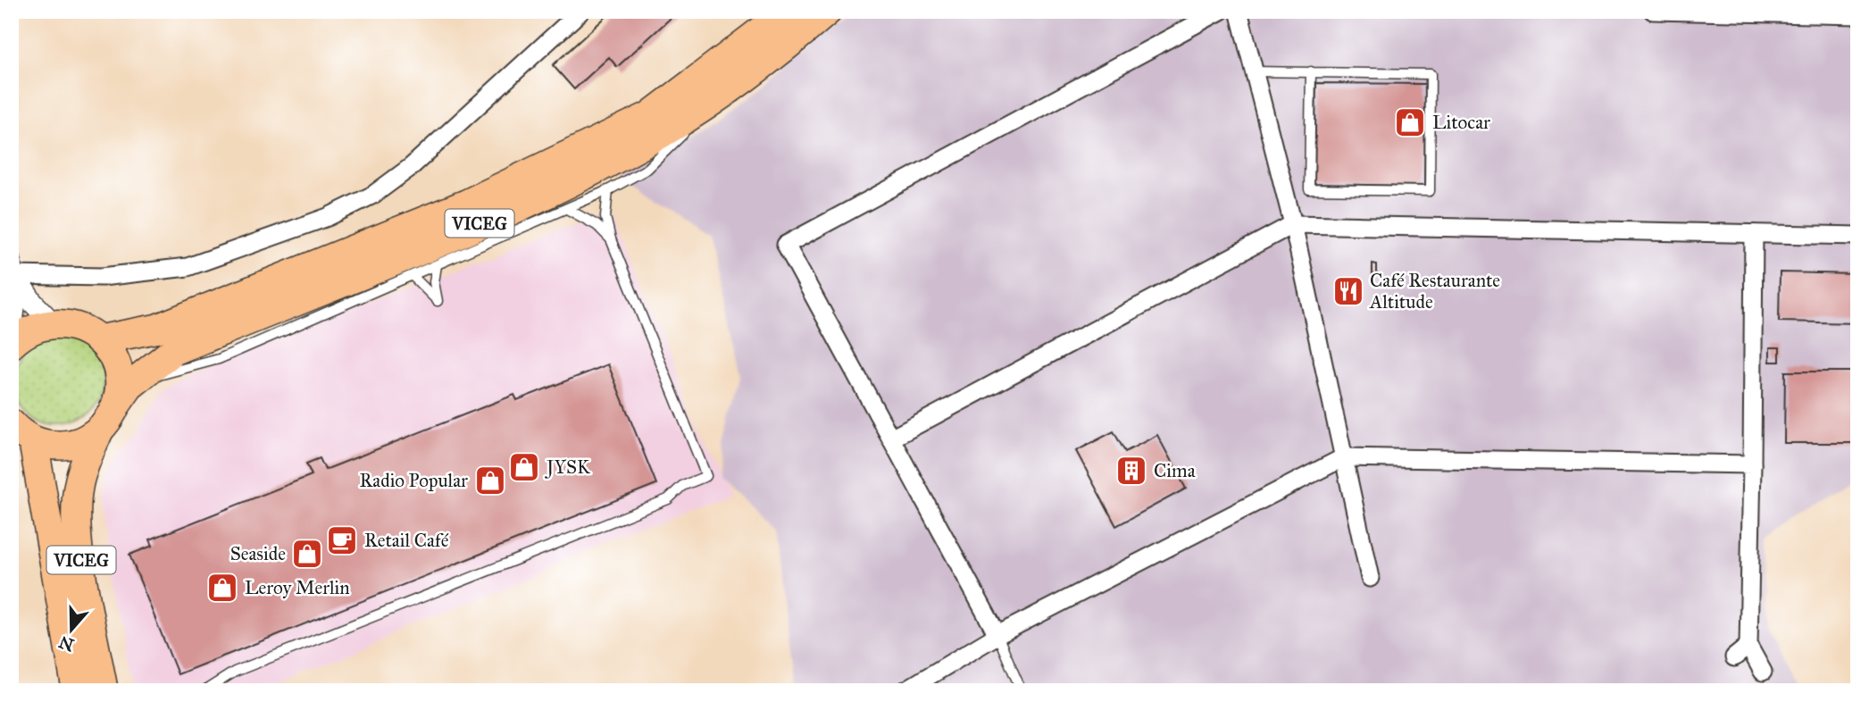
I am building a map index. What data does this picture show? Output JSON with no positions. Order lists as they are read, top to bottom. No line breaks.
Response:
{"streets":{"highway":["VICEG"]},"places":{"shop":["Litocar","JYSK","Radio Popular","Seaside","Leroy Merlin"],"restaurant":["Café Restaurante Altitude"],"building":["Cima"],"cafe":["Retail Café"]},"north":"bottom"}
